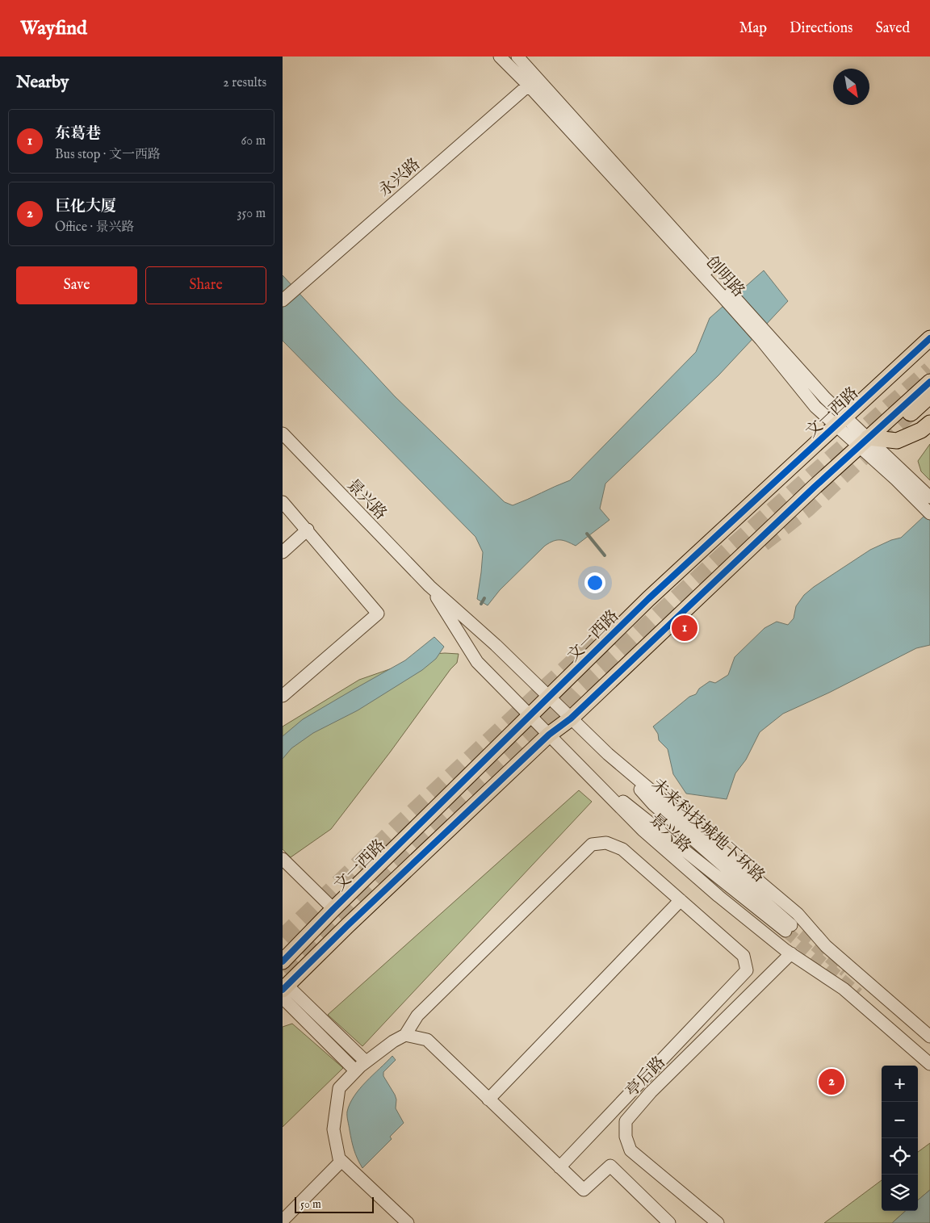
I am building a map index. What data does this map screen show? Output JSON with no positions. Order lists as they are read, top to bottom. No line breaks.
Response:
{"streets":{"main road":["文一西路"],"street":["永兴路","创明路","景兴路","未来科技城地下环路","亭后路"]},"crossings":[["永兴路","创明路"],["创明路","文一西路"],["文一西路","景兴路"],["景兴路","未来科技城地下环路"],["景兴路","亭后路"]],"scale_bar":"50 m","north":"bottom right","page":{"header":"Wayfind","nav":["Map","Directions","Saved"],"heading":["Nearby","2 results"],"list":[{"mark":"1","name":"东葛巷","note":"Bus stop · 文一西路","value":"60 m"},{"mark":"2","name":"巨化大厦","note":"Office · 景兴路","value":"350 m"}],"buttons":["Save","Share"],"pins":["1","2"],"map_buttons":["+","−"],"scale":"50 m"}}
